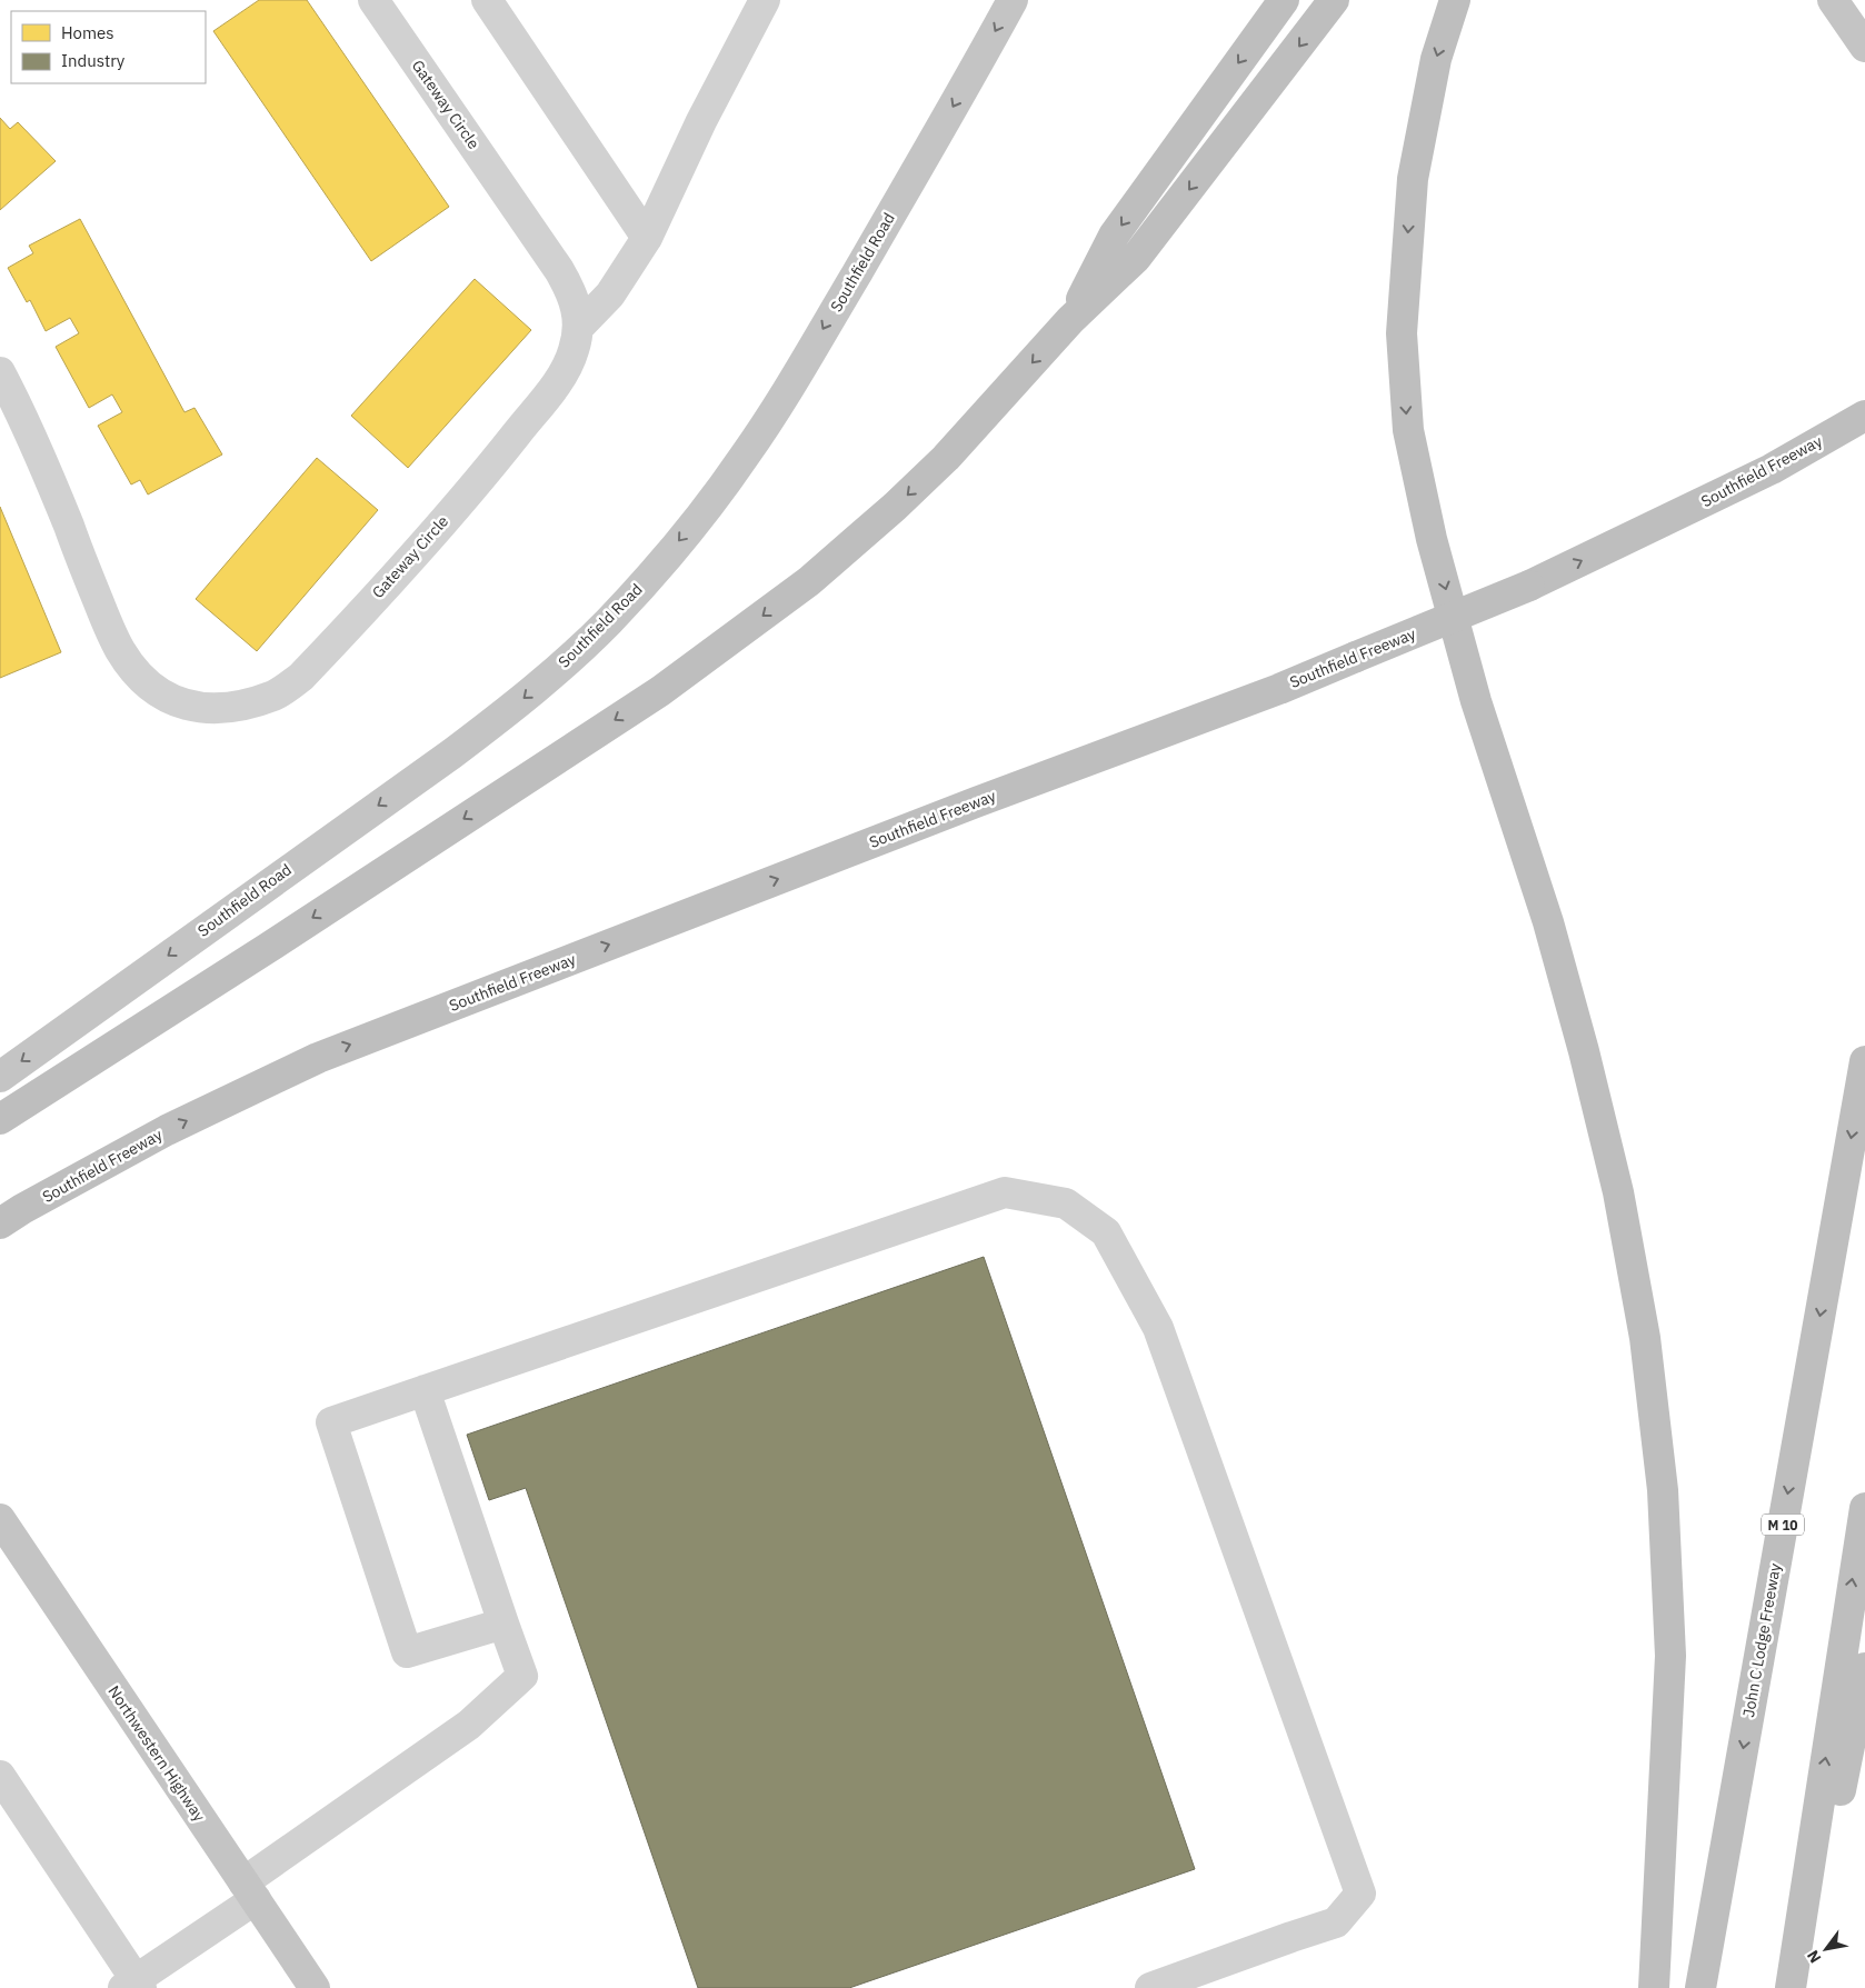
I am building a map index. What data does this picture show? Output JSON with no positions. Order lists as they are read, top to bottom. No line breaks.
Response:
{"streets":{"highway":["Southfield Freeway","M 10","John C Lodge Freeway"],"main road":["Southfield Road","Northwestern Highway"],"street":["Gateway Circle"]},"one_way":["Southfield Road"],"legend":["Homes","Industry"],"north":"bottom left"}
